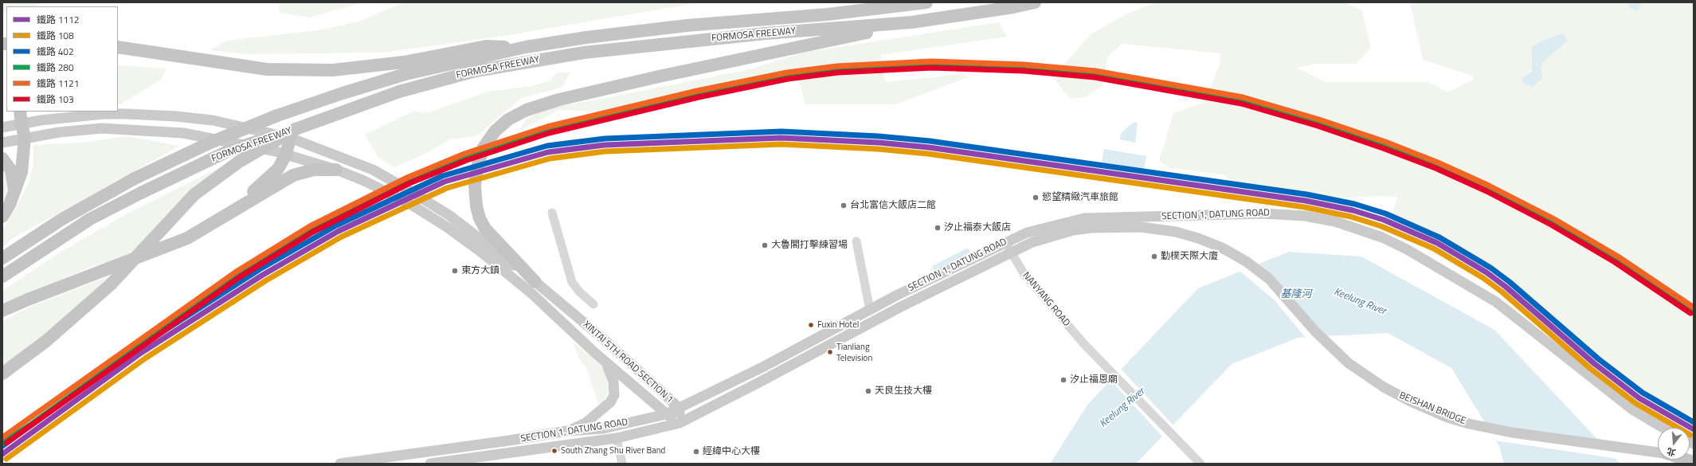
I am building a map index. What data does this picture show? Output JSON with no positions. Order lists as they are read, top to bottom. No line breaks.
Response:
{"streets":{"highway":["FORMOSA FREEWAY"],"main road":["SECTION 1, DATUNG ROAD","XINTAI 5TH ROAD SECTION 1","BEISHAN BRIDGE"],"street":["NANYANG ROAD"]},"crossings":[["FORMOSA FREEWAY","XINTAI 5TH ROAD SECTION 1"],["SECTION 1, DATUNG ROAD","NANYANG ROAD"],["SECTION 1, DATUNG ROAD","XINTAI 5TH ROAD SECTION 1"],["SECTION 1, DATUNG ROAD","BEISHAN BRIDGE"]],"water":["基隆河","Keelung River"],"places":["慾望精緻汽車旅館","台北富信大飯店二館","汐止福泰大飯店","大魯閣打擊練習場","勤樸天際大廈","東方大鎮","Fuxin Hotel","Tianliang Television","汐止福恩廟","天良生技大樓","South Zhang Shu River Band","經緯中心大樓"],"lines":["rail line 1121","rail line 280","rail line 103","rail line 402","rail line 1112","rail line 108"],"legend":["鐵路 1112","鐵路 108","鐵路 402","鐵路 280","鐵路 1121","鐵路 103"],"north":"bottom"}
